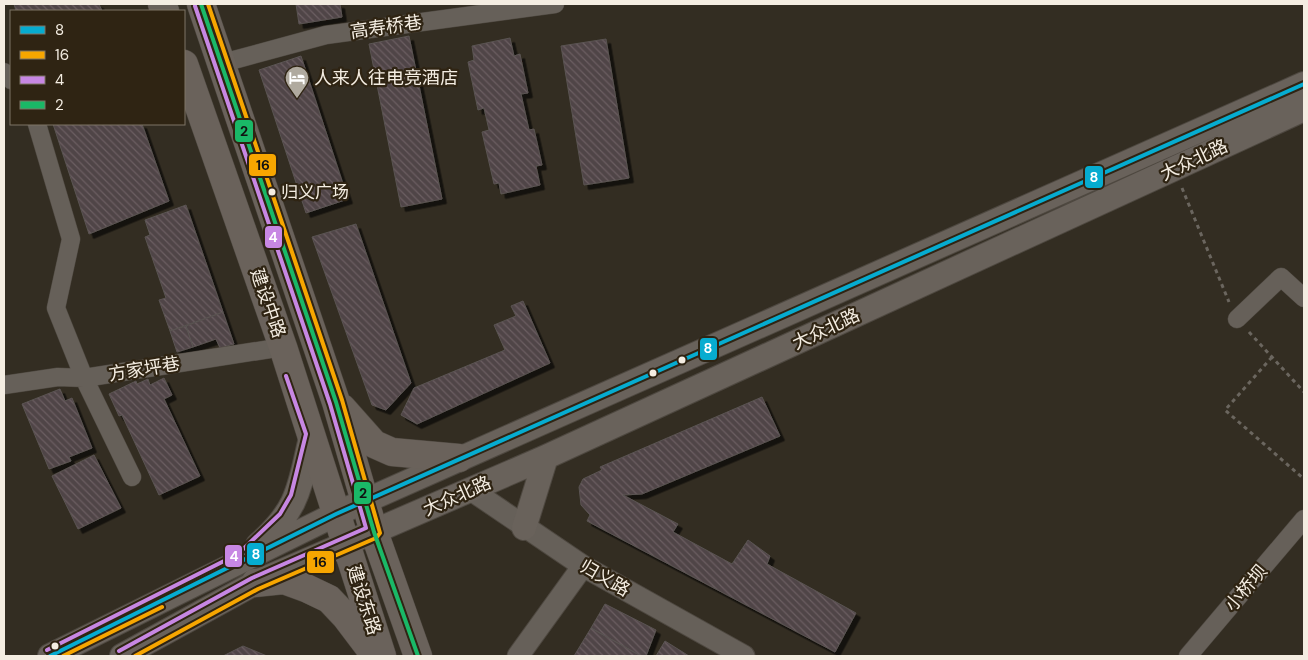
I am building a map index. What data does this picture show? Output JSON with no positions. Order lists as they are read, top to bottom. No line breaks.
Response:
{"streets":{"main road":["大众北路","建设中路","建设东路"],"street":["高寿桥巷","方家坪巷","归义路","小桥坝"]},"crossings":[["高寿桥巷","建设中路"],["大众北路","建设中路"],["大众北路","归义路"],["大众北路","建设东路"],["建设中路","方家坪巷"],["建设中路","建设东路"]],"places":{"hotel":["人来人往电竞酒店"],"other":["归义广场"]},"lines":["transit line 16","transit line 2","transit line 4","transit line 8"],"legend":["8","16","4","2"]}
